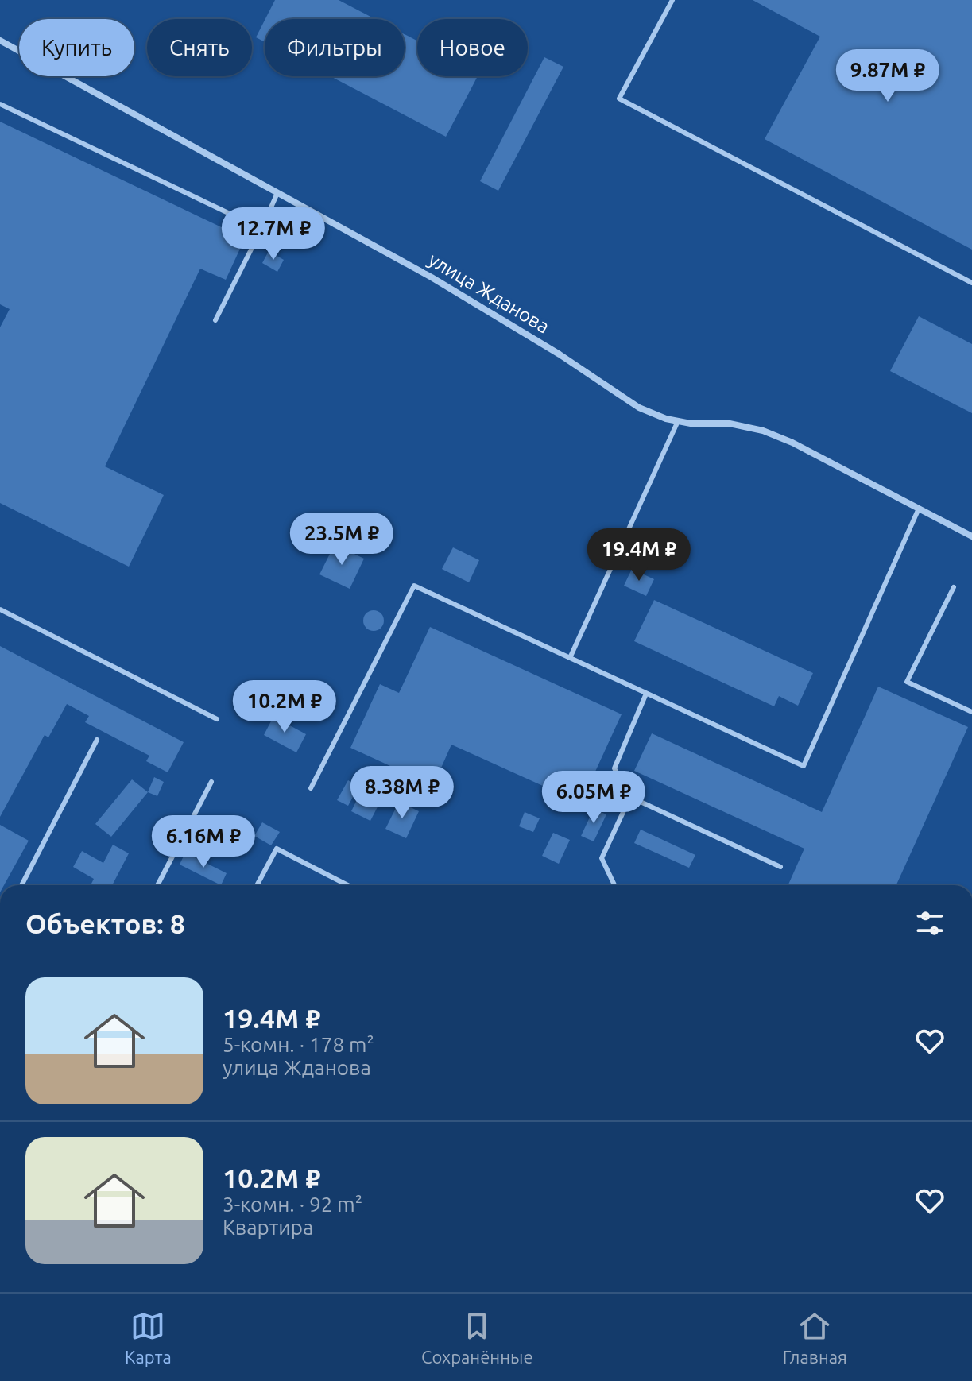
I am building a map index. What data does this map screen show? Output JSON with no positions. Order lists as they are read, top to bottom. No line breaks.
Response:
{"streets":{"street":["улица Жданова"]},"page":{"chip":["Купить","Снять","Фильтры","Новое"],"price":["9.87M ₽","12.7M ₽","23.5M ₽","19.4M ₽","10.2M ₽","8.38M ₽","6.05M ₽","6.16M ₽"],"heading":"Объектов: 8","list":[{"name":"19.4M ₽","note":"5-комн. · 178 m² · улица Жданова"},{"name":"10.2M ₽","note":"3-комн. · 92 m² · Квартира"}],"tabs":["Карта","Сохранённые","Главная"]}}
